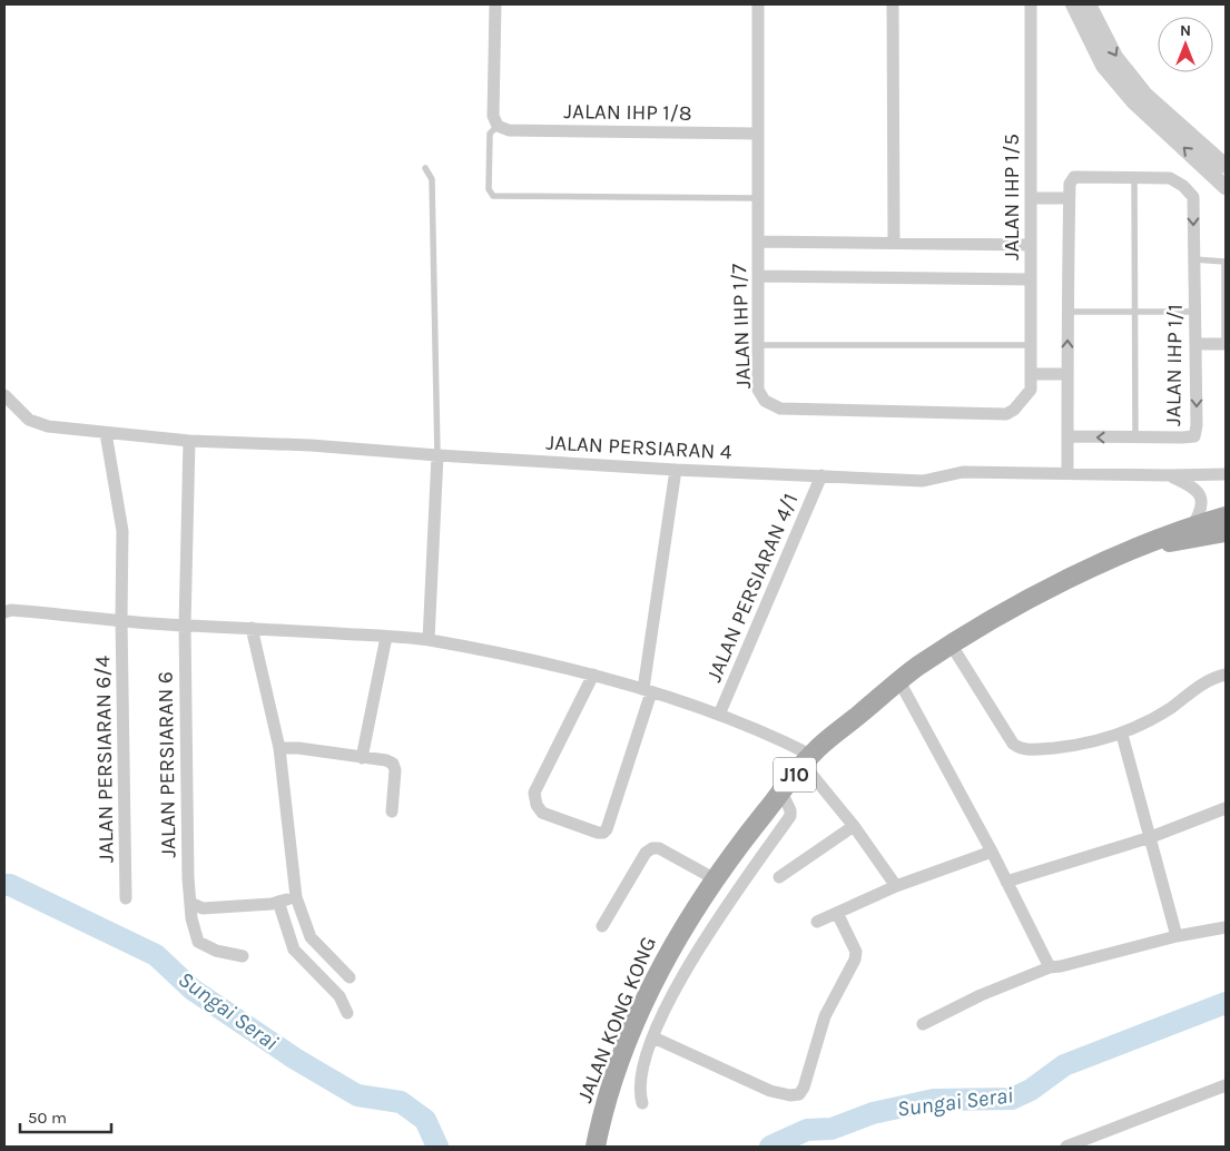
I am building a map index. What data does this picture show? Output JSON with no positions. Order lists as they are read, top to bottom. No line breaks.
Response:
{"streets":{"main road":["J10","JALAN KONG KONG"],"street":["JALAN IHP 1/8","JALAN IHP 1/5","JALAN IHP 1/7","JALAN IHP 1/1","JALAN PERSIARAN 4","JALAN PERSIARAN 4/1","JALAN PERSIARAN 6/4","JALAN PERSIARAN 6"]},"crossings":[["JALAN IHP 1/8","JALAN IHP 1/7"],["JALAN IHP 1/5","JALAN IHP 1/7"],["JALAN PERSIARAN 4","JALAN PERSIARAN 4/1"],["JALAN PERSIARAN 4","JALAN PERSIARAN 6/4"],["JALAN PERSIARAN 4","JALAN PERSIARAN 6"]],"water":["Sungai Serai"],"scale_bar":"50 m","north":"top"}
